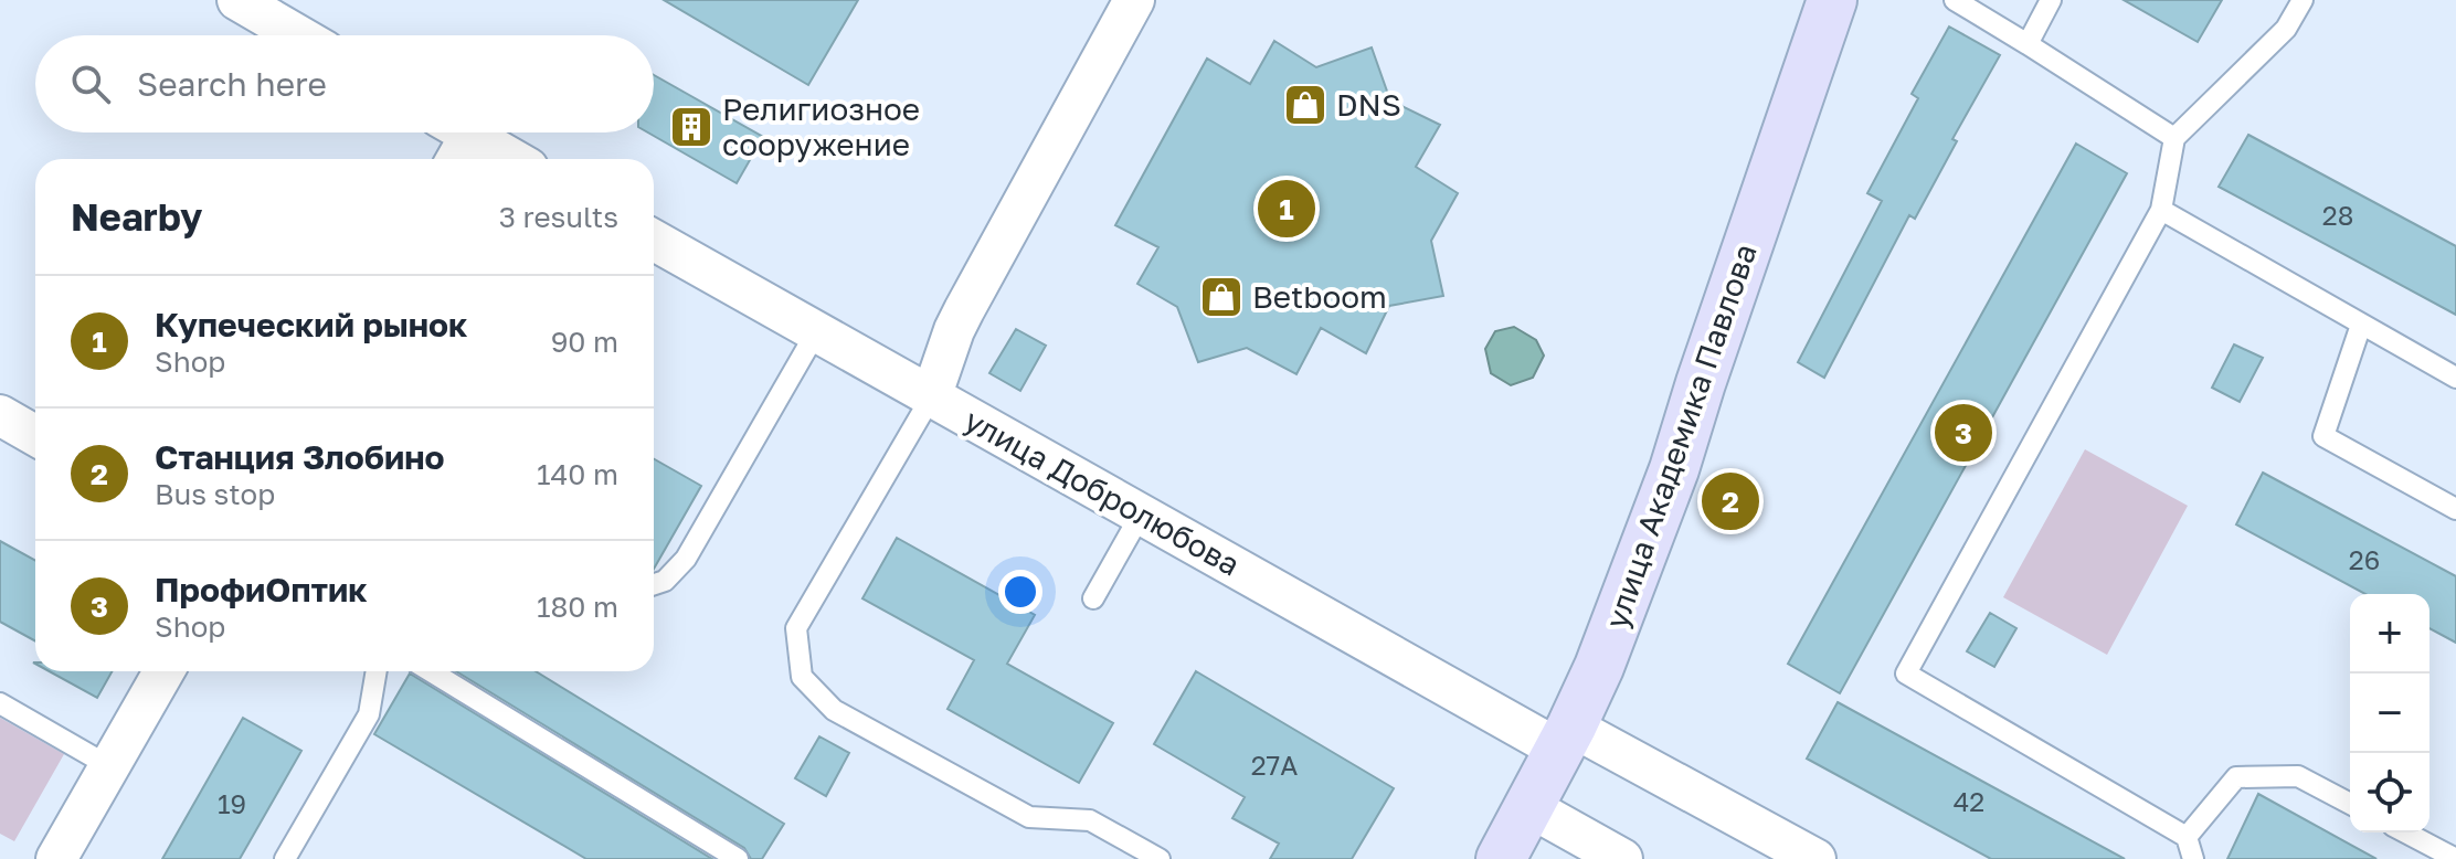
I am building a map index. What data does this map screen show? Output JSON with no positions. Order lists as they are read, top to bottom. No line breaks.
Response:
{"streets":{"main road":["улица Академика Павлова"],"street":["улица Добролюбова"]},"crossings":[["улица Академика Павлова","улица Добролюбова"]],"places":{"shop":["DNS","Betboom"],"building":["Религиозное сооружение"]},"house_numbers":["28","26","27А","42","19"],"page":{"search":"Search here","heading":["Nearby","3 results"],"pins":["1","3","2"],"list":[{"mark":"1","name":"Купеческий рынок","note":"Shop","value":"90 m"},{"mark":"2","name":"Станция Злобино","note":"Bus stop","value":"140 m"},{"mark":"3","name":"ПрофиОптик","note":"Shop","value":"180 m"}],"map_buttons":["+","−"]}}
